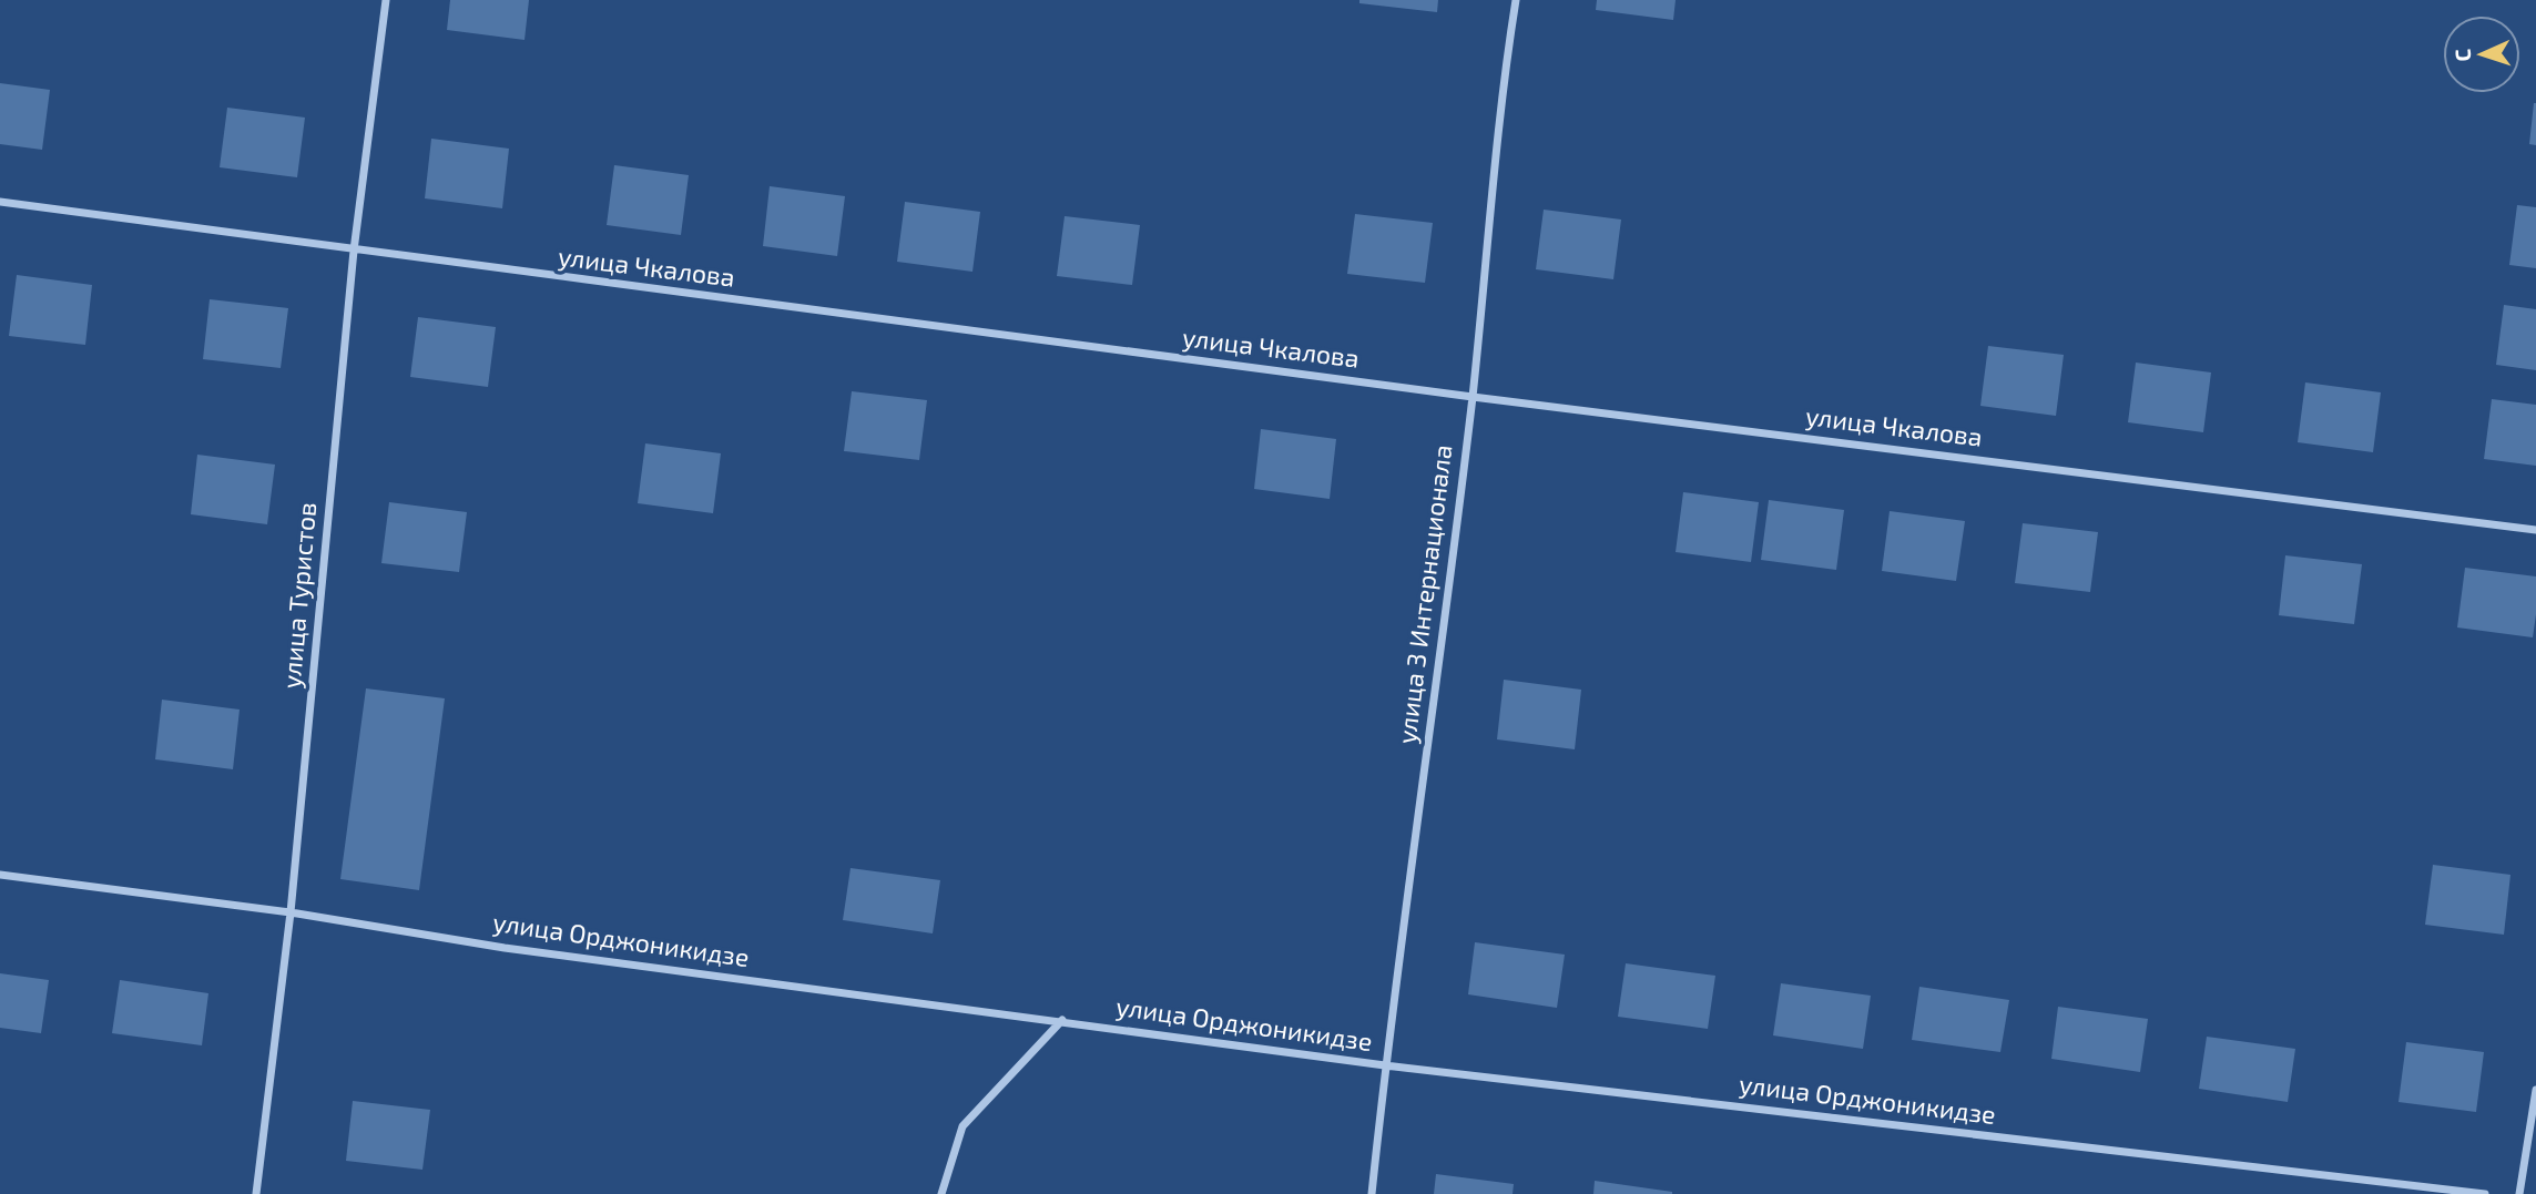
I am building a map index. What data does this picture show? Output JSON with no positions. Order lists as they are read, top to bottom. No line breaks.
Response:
{"streets":{"street":["улица Чкалова","улица 3 Интернационала","улица Туристов","улица Орджоникидзе"]},"crossings":[["улица Чкалова","улица 3 Интернационала"],["улица Чкалова","улица Туристов"],["улица 3 Интернационала","улица Орджоникидзе"],["улица Туристов","улица Орджоникидзе"]],"north":"left"}
